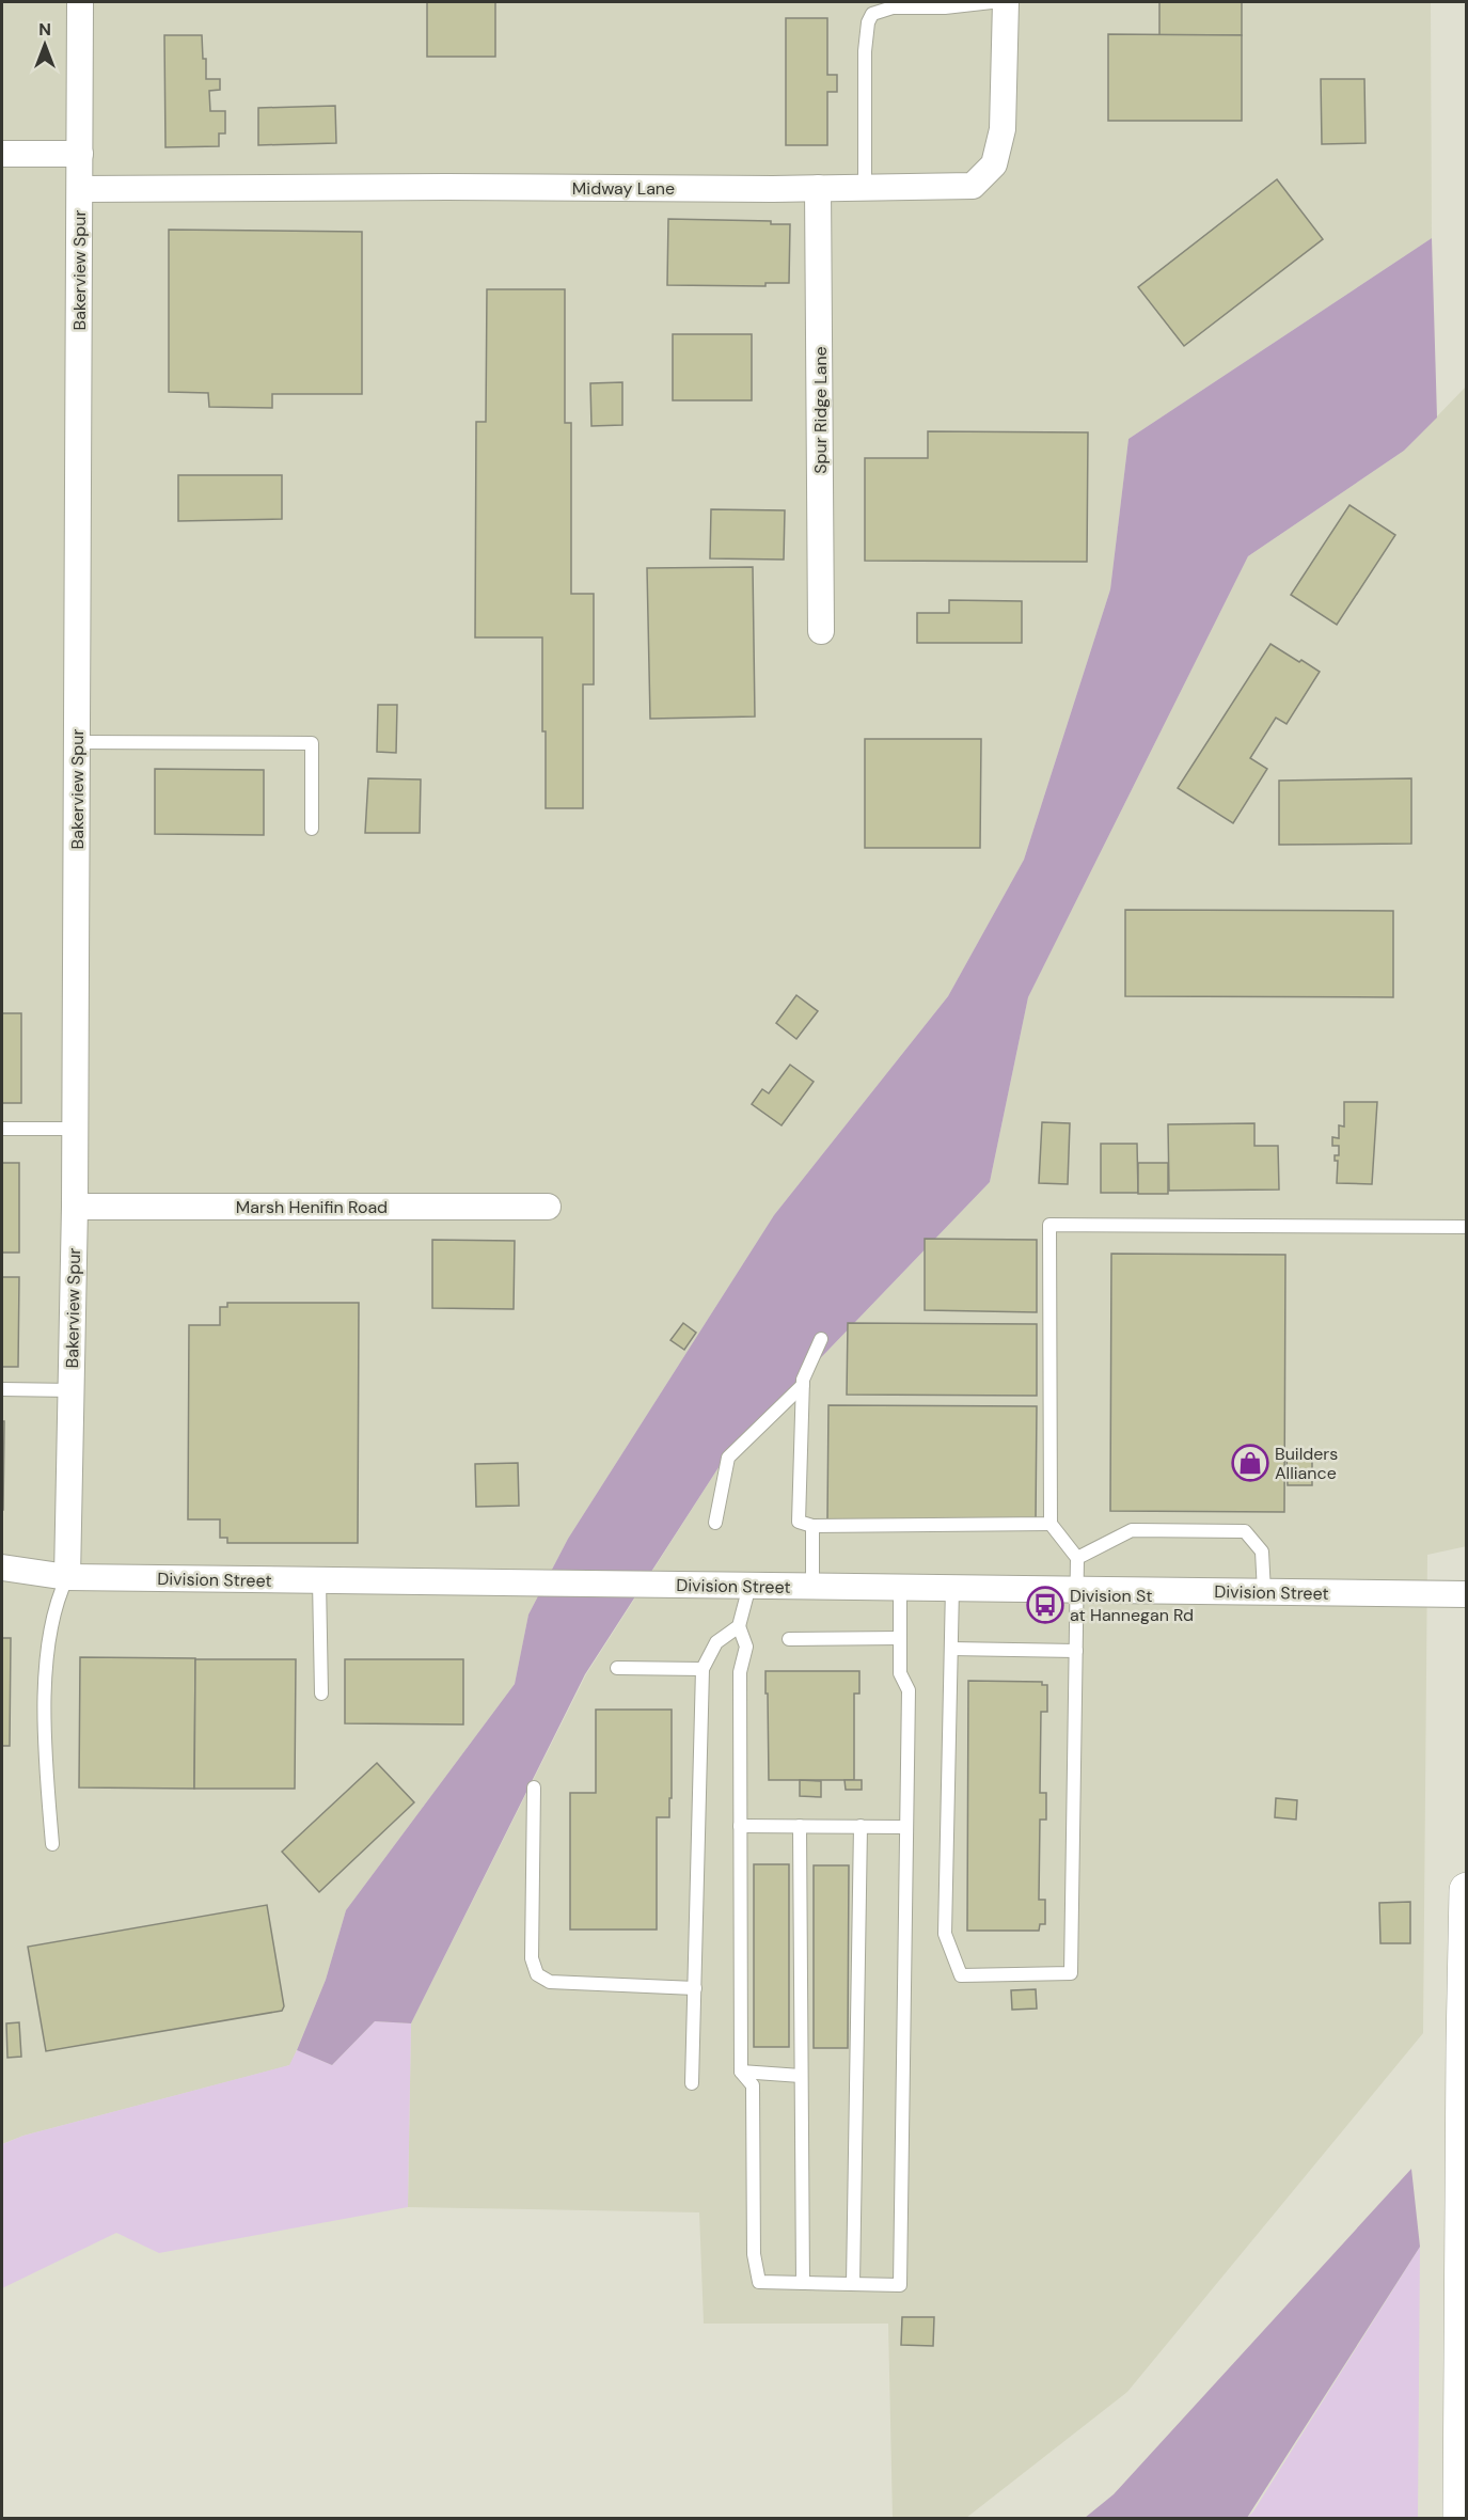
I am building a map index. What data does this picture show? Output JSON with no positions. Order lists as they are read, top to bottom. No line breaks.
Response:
{"streets":{"street":["Midway Lane","Bakerview Spur","Spur Ridge Lane","Marsh Henifin Road","Division Street"]},"crossings":[["Midway Lane","Bakerview Spur"],["Midway Lane","Spur Ridge Lane"],["Bakerview Spur","Marsh Henifin Road"],["Bakerview Spur","Division Street"]],"places":{"shop":["Builders Alliance"],"bus stop":["Division St at Hannegan Rd"]},"north":"top"}
